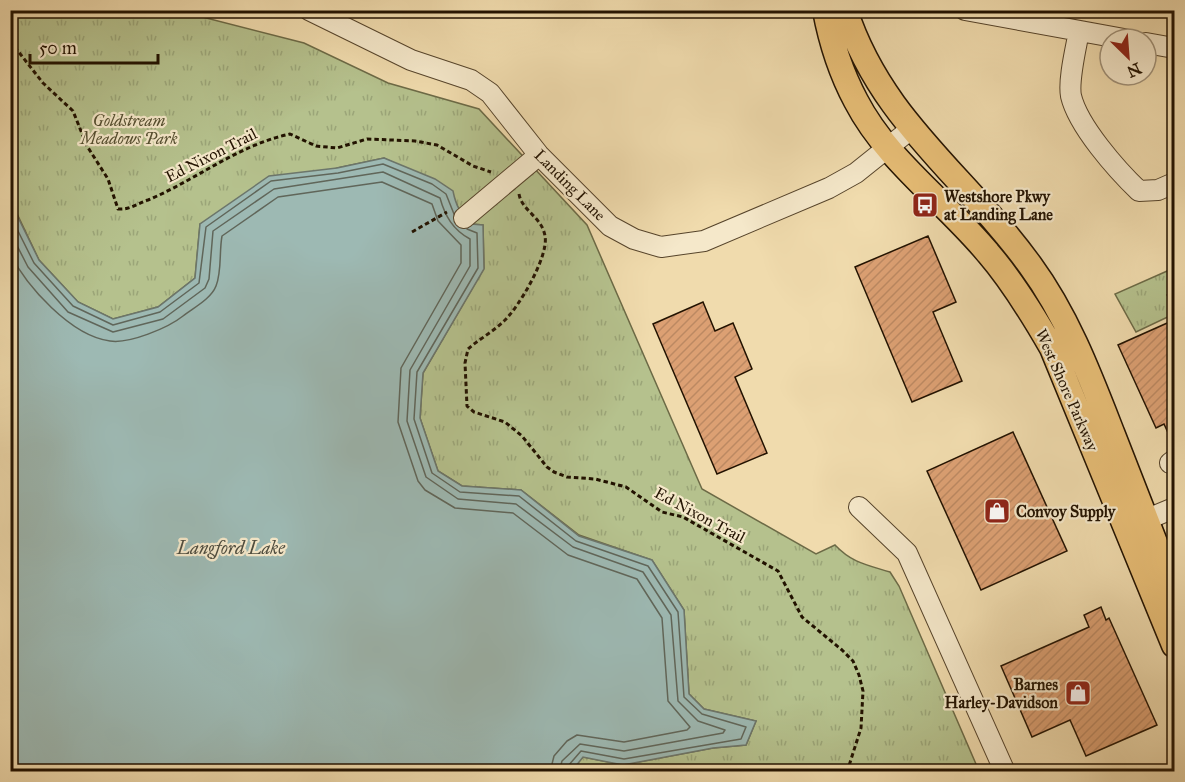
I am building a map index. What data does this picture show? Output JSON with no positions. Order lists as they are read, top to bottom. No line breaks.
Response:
{"streets":{"main road":["West Shore Parkway"],"street":["Landing Lane"],"path":["Ed Nixon Trail"]},"crossings":[["Landing Lane","West Shore Parkway"]],"water":["Langford Lake"],"parks":["Goldstream Meadows Park"],"places":{"bus stop":["Westshore Pkwy at Landing Lane"],"shop":["Convoy Supply","Barnes Harley-Davidson"]},"scale_bar":"50 m","north":"bottom right"}
